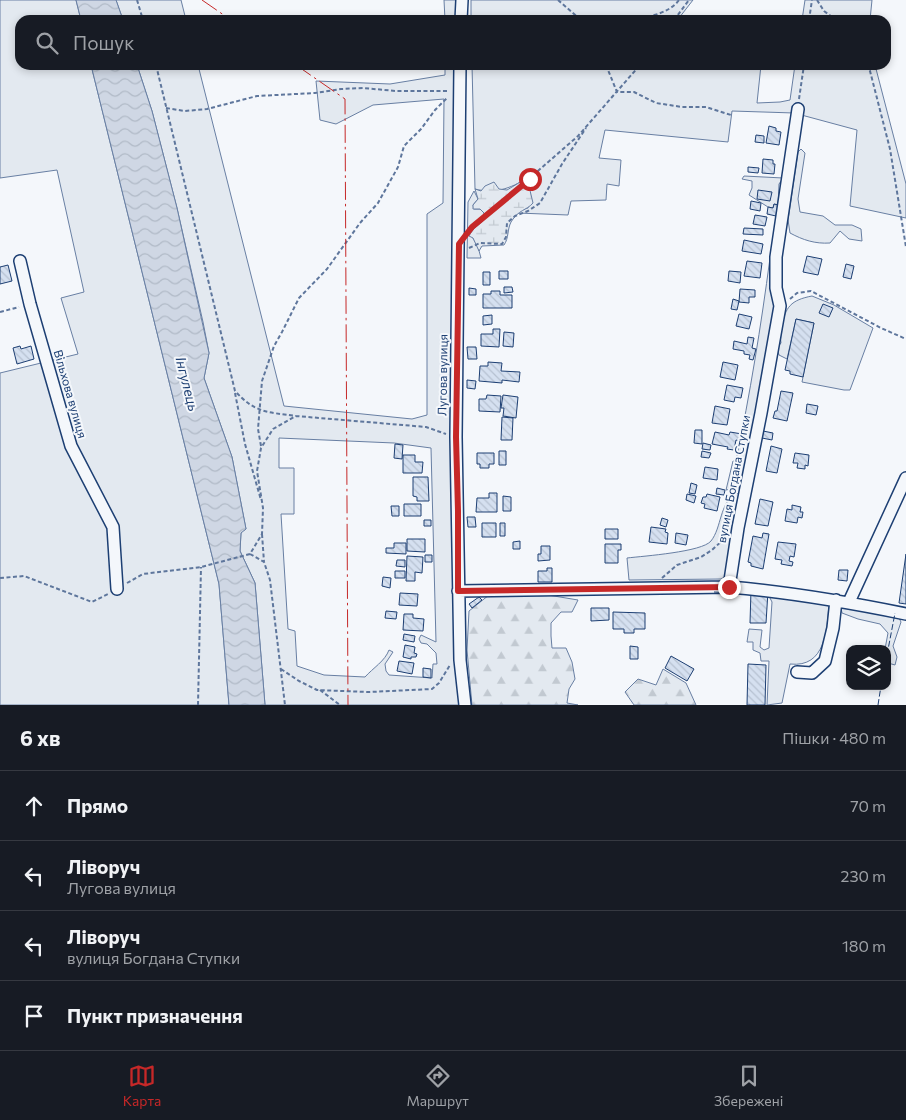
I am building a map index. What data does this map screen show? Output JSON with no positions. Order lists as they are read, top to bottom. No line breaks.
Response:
{"streets":{"street":["Лугова вулиця","Вільхова вулиця","вулиця Богдана Ступки"]},"water":["Інгулець"],"page":{"search":"Пошук","heading":["6 хв","Пішки · 480 m"],"list":[["Прямо","70 m"],["Ліворуч","Лугова вулиця","230 m"],["Ліворуч","вулиця Богдана Ступки","180 m"],"Пункт призначення"],"nav":["Карта","Маршрут","Збережені"]}}
